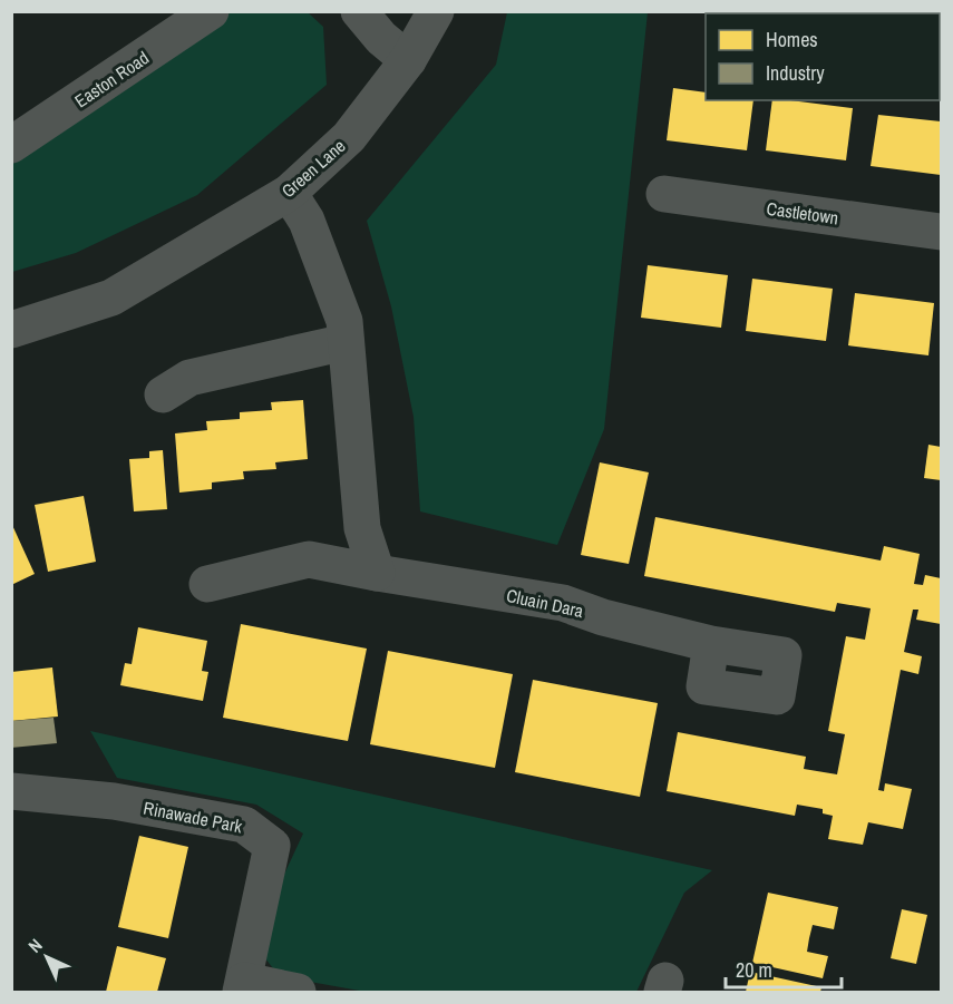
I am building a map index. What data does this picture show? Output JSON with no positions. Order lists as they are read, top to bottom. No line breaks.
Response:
{"streets":{"street":["Easton Road","Green Lane","Castletown","Cluain Dara","Rinawade Park"]},"legend":["Homes","Industry"],"scale_bar":"20 m","north":"top left"}
